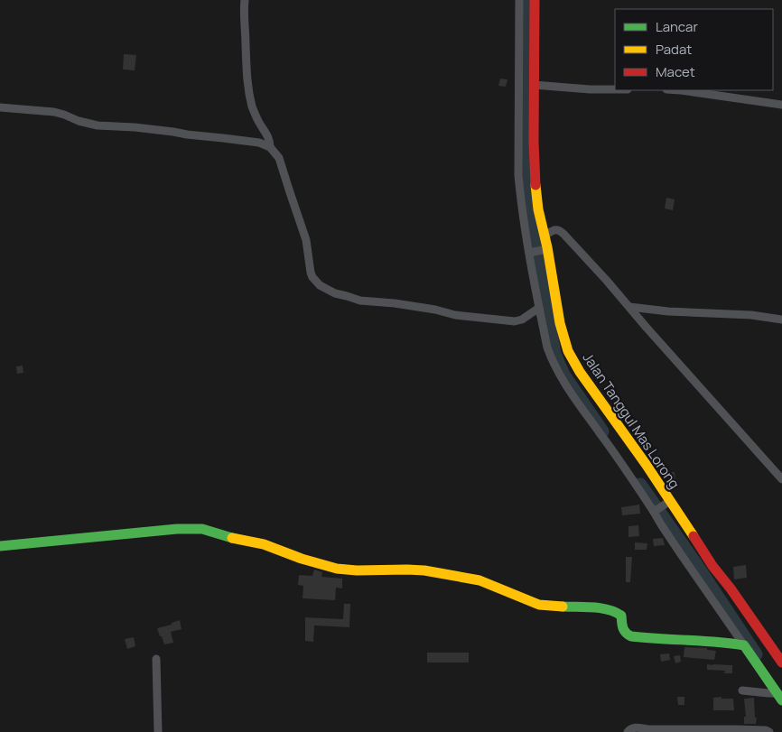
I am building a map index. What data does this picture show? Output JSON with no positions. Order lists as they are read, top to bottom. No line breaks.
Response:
{"streets":{"street":["Jalan Tanggul Mas Lorong"]},"legend":["Lancar","Padat","Macet"]}
